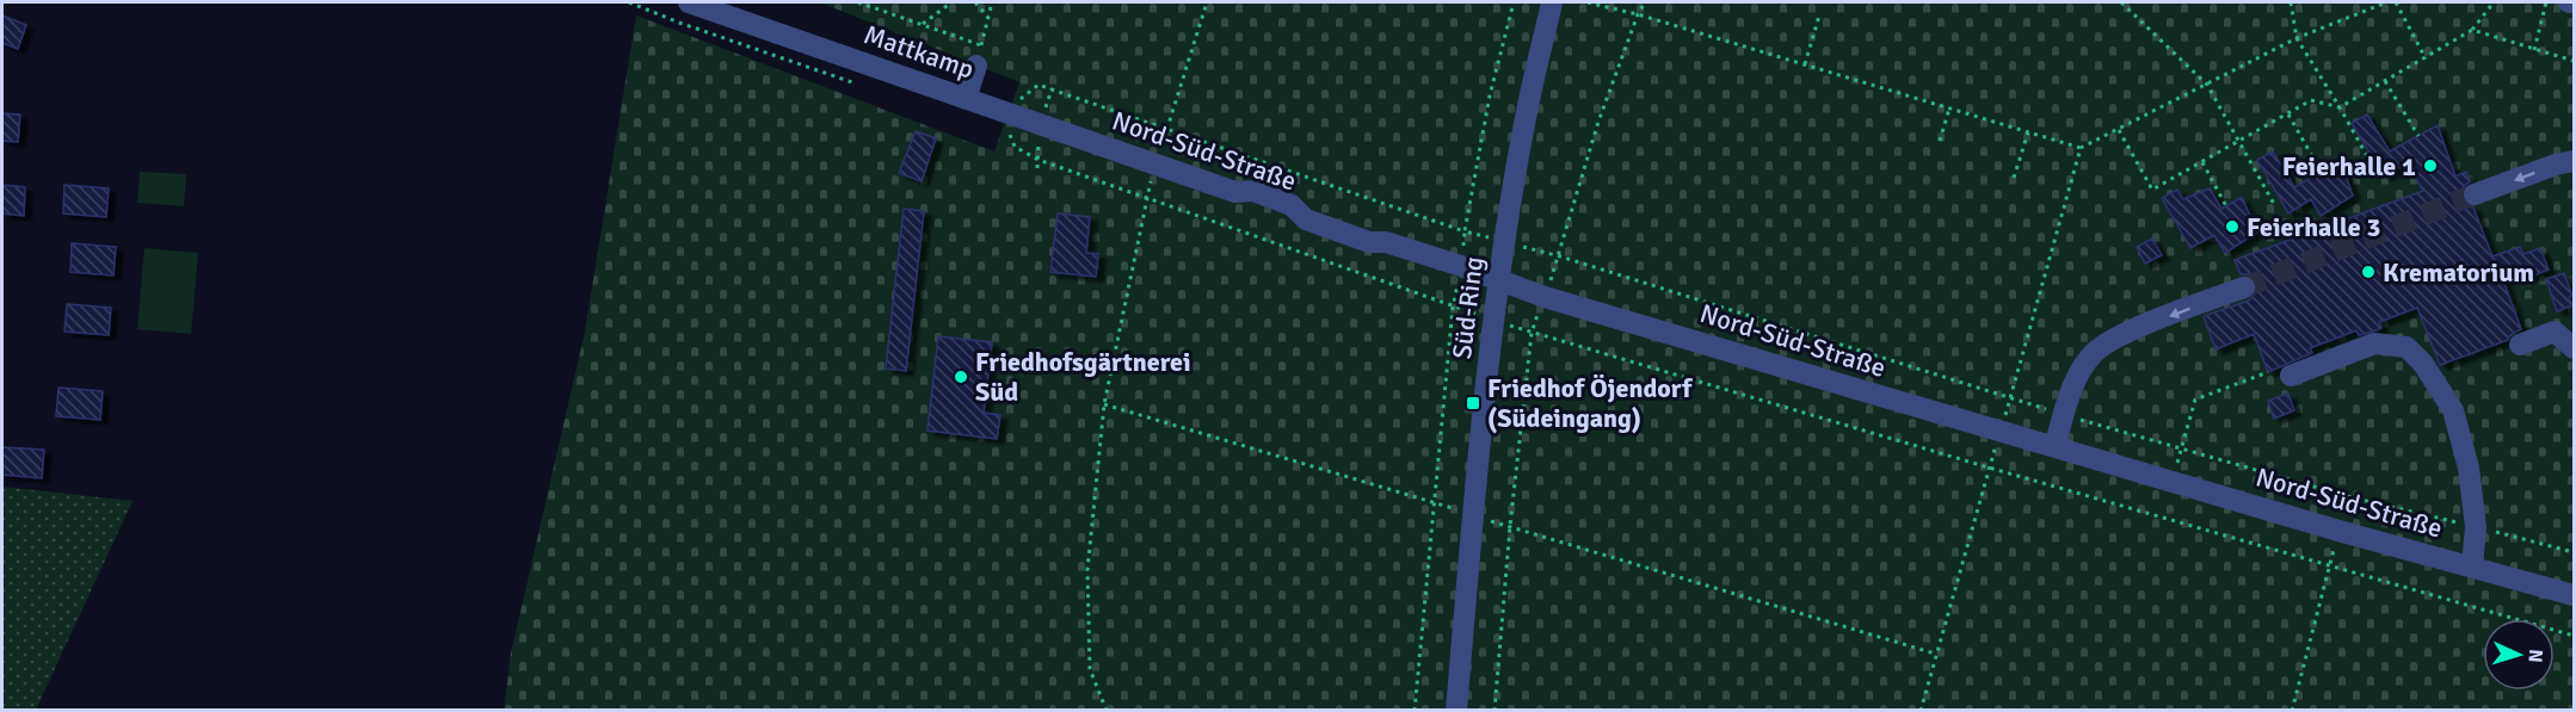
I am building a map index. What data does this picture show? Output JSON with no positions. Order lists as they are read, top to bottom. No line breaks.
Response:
{"streets":{"street":["Mattkamp","Nord-Süd-Straße","Süd-Ring"]},"crossings":[["Mattkamp","Nord-Süd-Straße"],["Nord-Süd-Straße","Süd-Ring"]],"places":{"other":["Feierhalle 1","Feierhalle 3","Krematorium","Friedhofsgärtnerei Süd"],"transit":["Friedhof Öjendorf (Südeingang)"]},"north":"right"}
